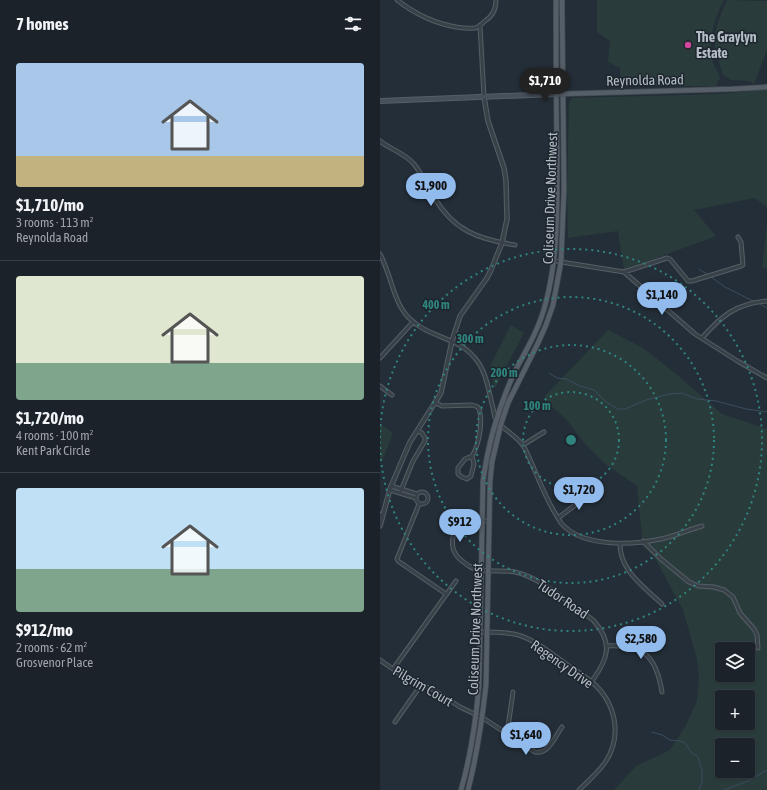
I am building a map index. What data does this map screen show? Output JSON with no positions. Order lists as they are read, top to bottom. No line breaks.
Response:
{"streets":{"main road":["Reynolda Road","Coliseum Drive Northwest"],"street":["Tudor Road","Regency Drive","Pilgrim Court"]},"crossings":[["Reynolda Road","Coliseum Drive Northwest"],["Coliseum Drive Northwest","Tudor Road"],["Coliseum Drive Northwest","Regency Drive"],["Coliseum Drive Northwest","Pilgrim Court"]],"places":["The Graylyn Estate"],"page":{"heading":"7 homes","list":[{"name":"$1,710/mo","note":"3 rooms · 113 m² · Reynolda Road"},{"name":"$1,720/mo","note":"4 rooms · 100 m² · Kent Park Circle"},{"name":"$912/mo","note":"2 rooms · 62 m² · Grosvenor Place"}],"price":["$1,710","$1,900","$1,140","$1,720","$912","$2,580","$1,640"],"map_buttons":["+","−"]},"rings":["400 m","300 m","200 m","100 m"]}
